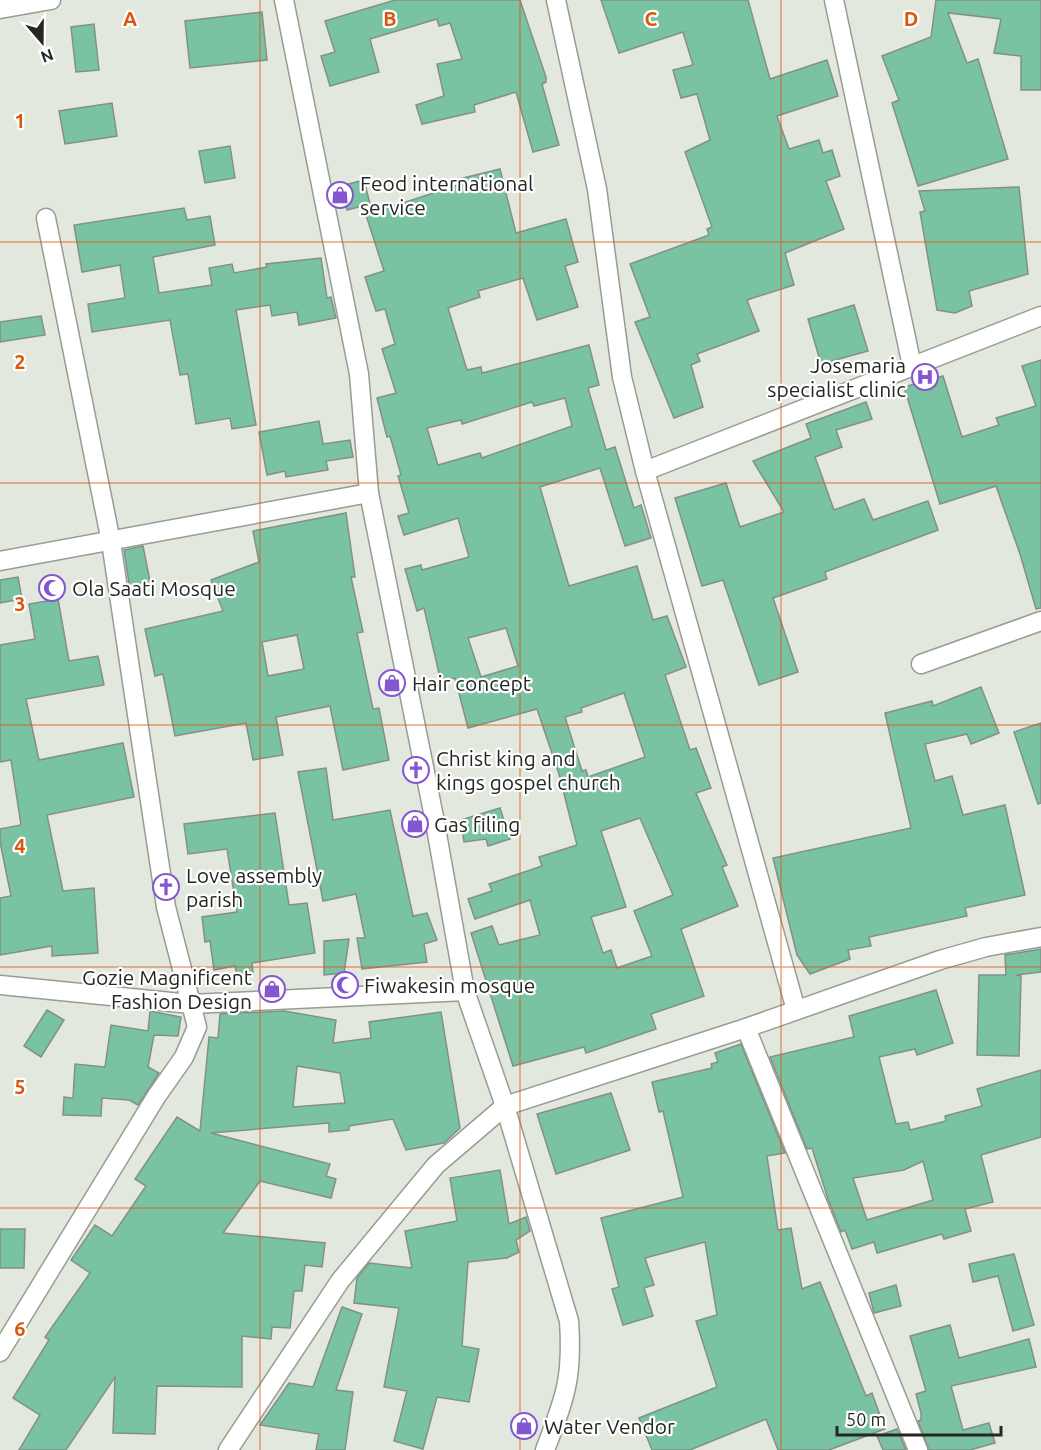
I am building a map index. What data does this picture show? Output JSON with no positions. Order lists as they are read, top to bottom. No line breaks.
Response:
{"places":{"shop":["Feod international service","Hair concept","Gas filing","Gozie Magnificent Fashion Design","Water Vendor"],"hospital":["Josemaria specialist clinic"],"mosque":["Ola Saati Mosque","Fiwakesin mosque"],"church":["Christ king and kings gospel church","Love assembly parish"]},"scale_bar":"50 m","north":"bottom","grid":{"columns":["A","B","C","D"],"rows":["1","2","3","4","5","6"]}}
